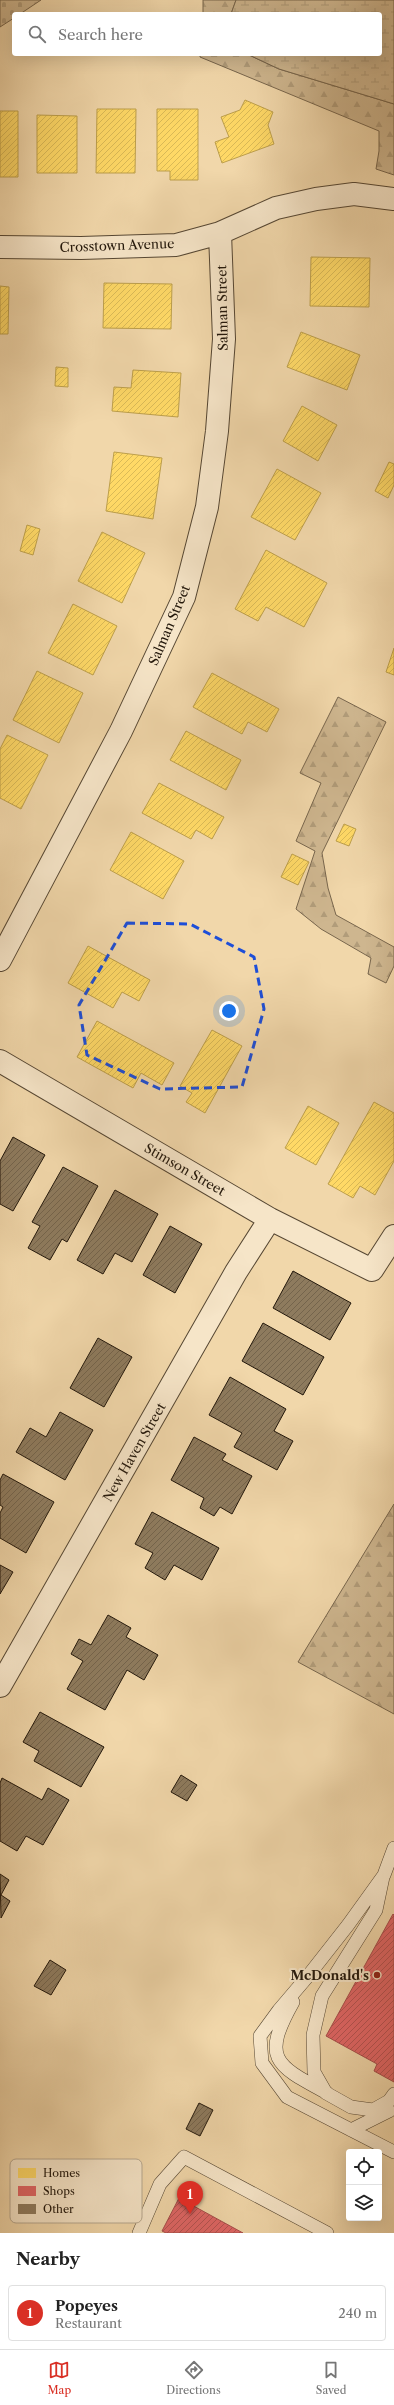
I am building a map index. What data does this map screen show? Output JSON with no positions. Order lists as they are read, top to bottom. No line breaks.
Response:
{"streets":{"street":["Crosstown Avenue","Salman Street","Stimson Street","New Haven Street"]},"crossings":[["Crosstown Avenue","Salman Street"],["Stimson Street","New Haven Street"]],"places":["McDonald's"],"legend":["Homes","Shops","Other"],"page":{"search":"Search here","pins":"1","heading":"Nearby","list":[{"mark":"1","name":"Popeyes","note":"Restaurant","value":"240 m"}],"nav":["Map","Directions","Saved"]}}
